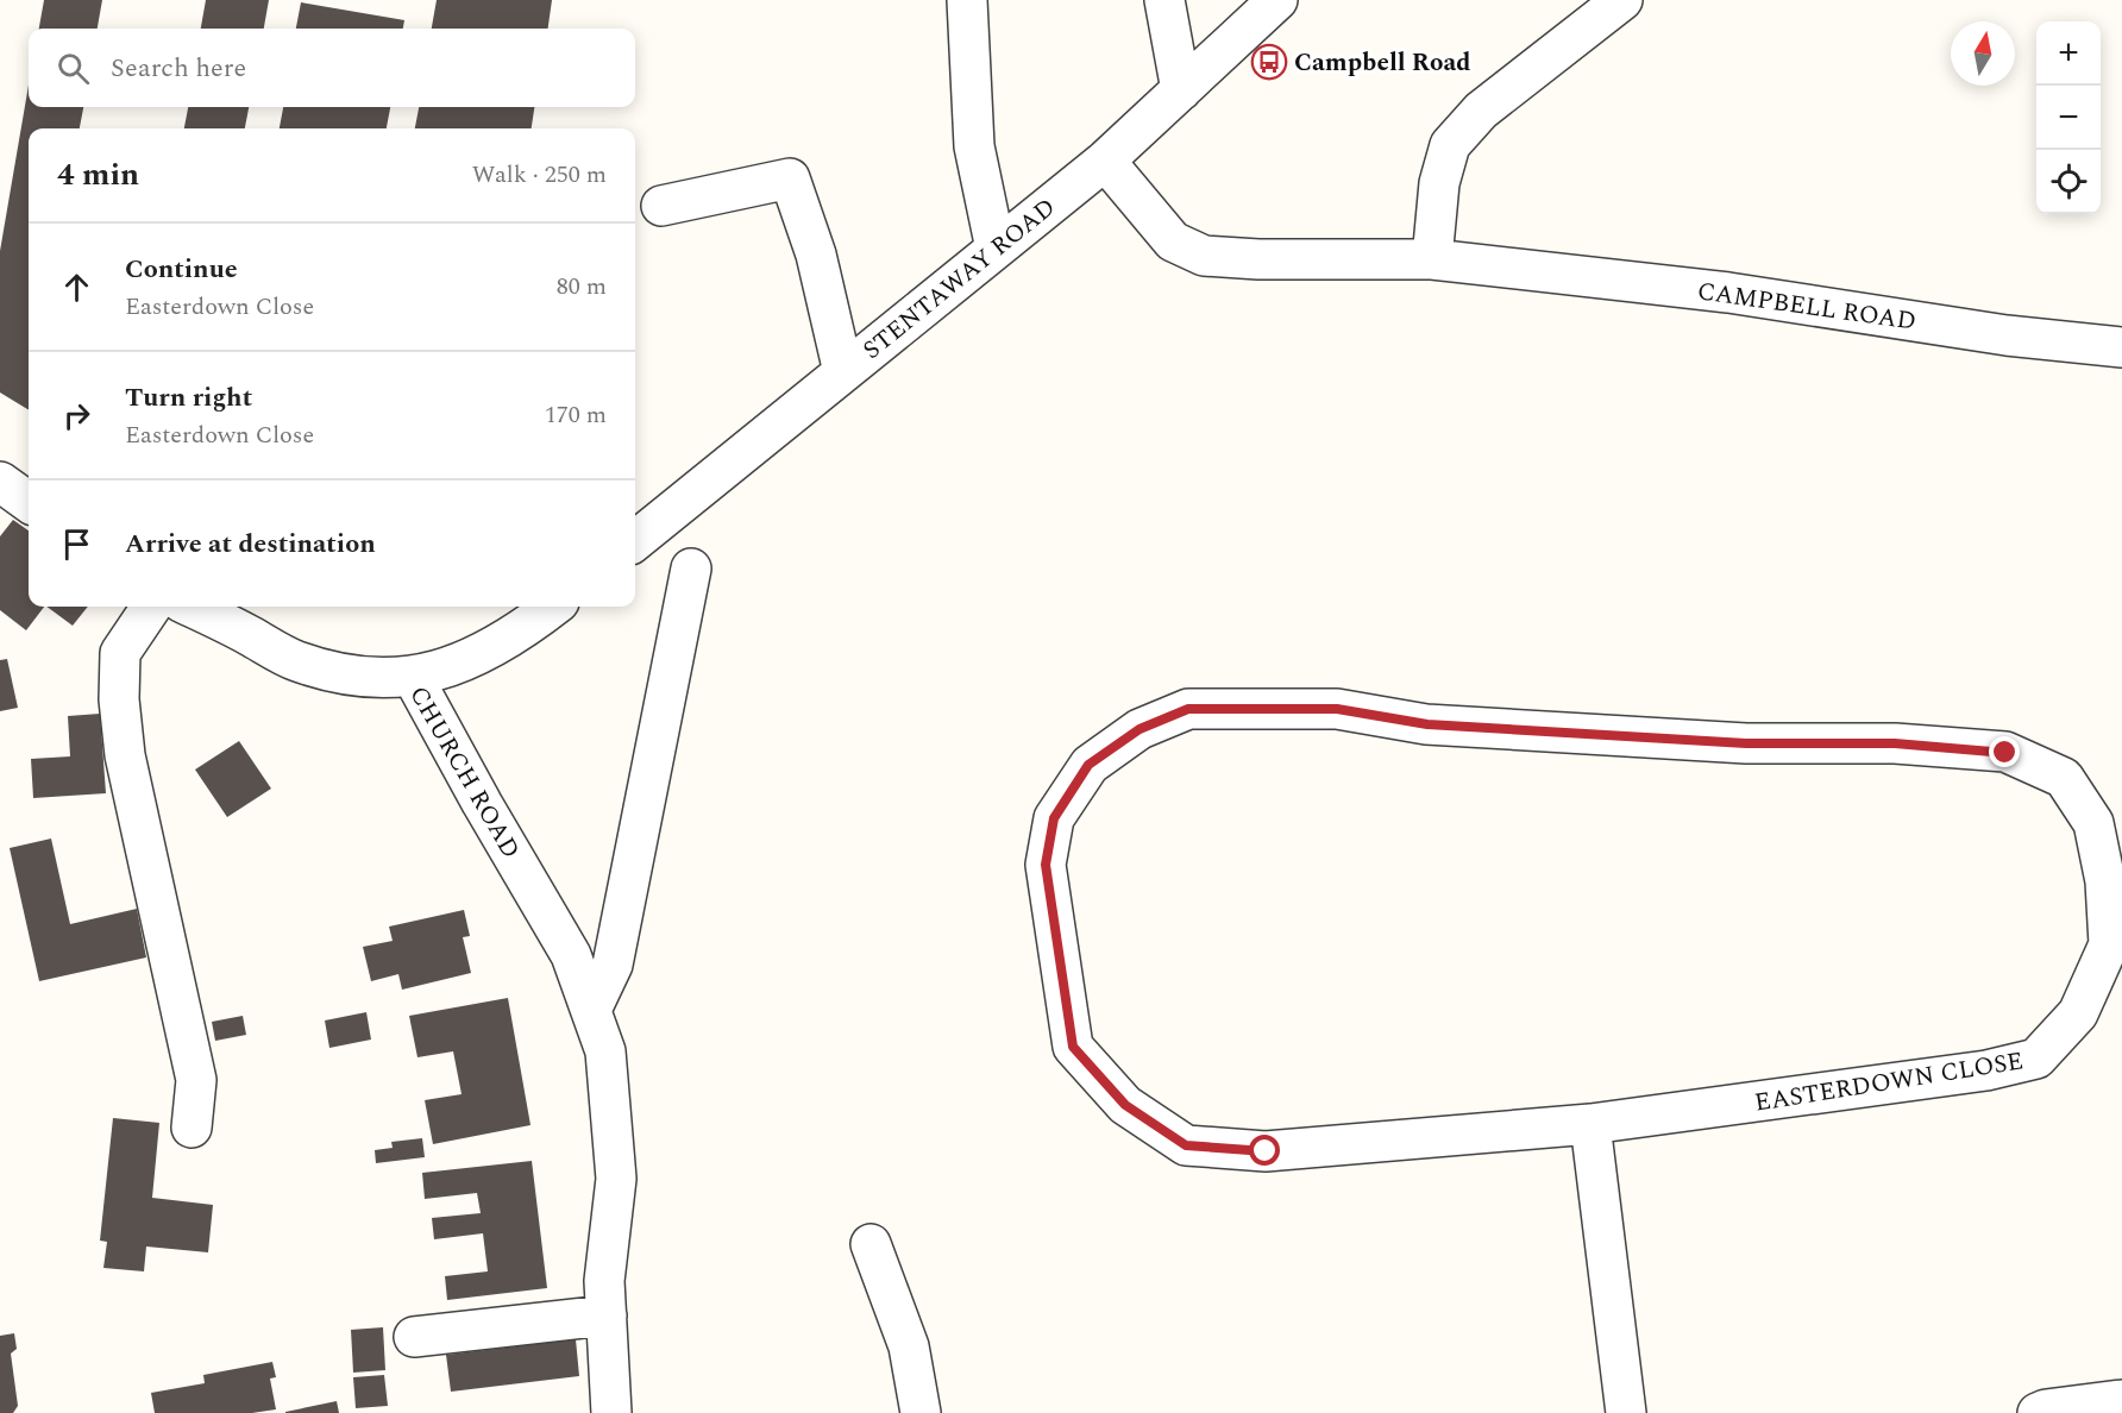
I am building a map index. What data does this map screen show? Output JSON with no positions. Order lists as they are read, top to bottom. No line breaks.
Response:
{"streets":{"street":["STENTAWAY ROAD","CAMPBELL ROAD","CHURCH ROAD","EASTERDOWN CLOSE"]},"crossings":[["STENTAWAY ROAD","CAMPBELL ROAD"]],"places":{"bus stop":["Campbell Road"]},"north":"top","page":{"map_buttons":["+","−"],"search":"Search here","heading":["4 min","Walk · 250 m"],"list":[["Continue","Easterdown Close","80 m"],["Turn right","Easterdown Close","170 m"],"Arrive at destination"]}}
